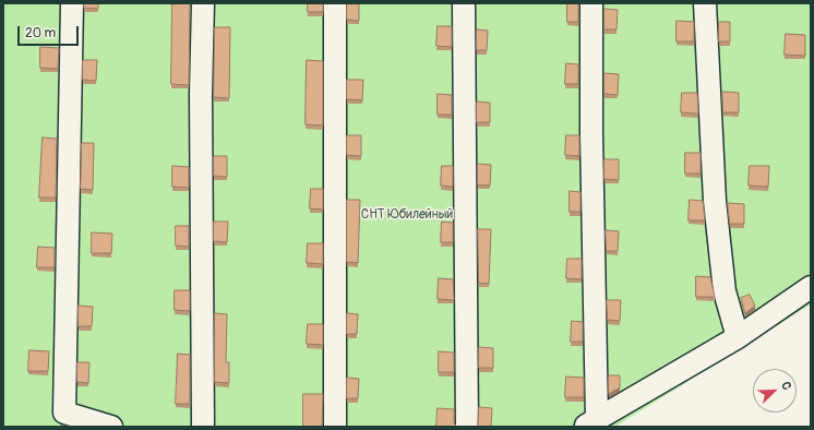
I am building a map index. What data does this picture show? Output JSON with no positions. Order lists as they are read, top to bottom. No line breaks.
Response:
{"parks":["СНТ Юбилейный"],"scale_bar":"20 m","north":"top right"}
